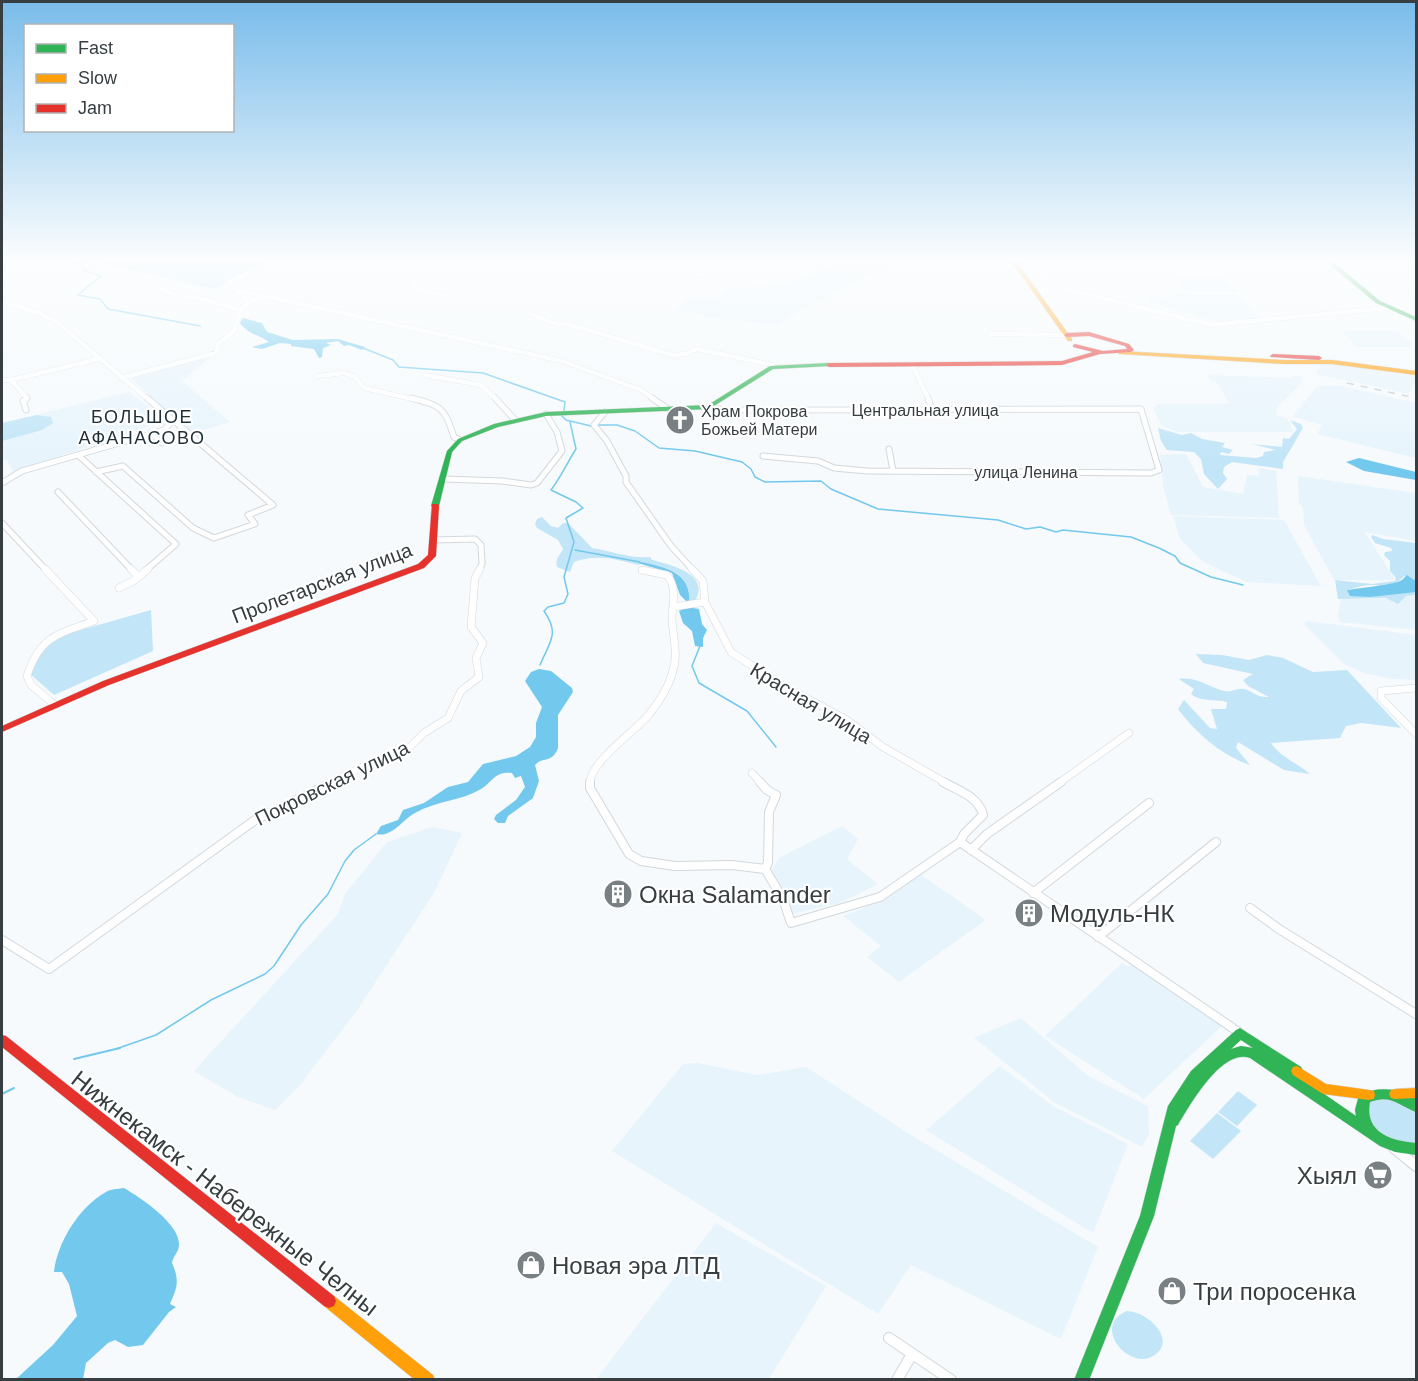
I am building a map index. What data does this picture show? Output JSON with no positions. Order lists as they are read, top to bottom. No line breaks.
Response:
{"streets":{"main road":["Пролетарская улица","Нижнекамск - Набережные Челны"],"street":["Центральная улица","улица Ленина","Красная улица","Покровская улица"]},"crossings":[["Центральная улица","улица Ленина"],["Пролетарская улица","Покровская улица"]],"districts":["БОЛЬШОЕ АФАНАСОВО"],"places":{"church":["Храм Покрова Божьей Матери"],"building":["Окна Salamander","Модуль-НК"],"supermarket":["Хыял"],"shop":["Новая эра ЛТД","Три поросенка"]},"legend":["Fast","Slow","Jam"]}
